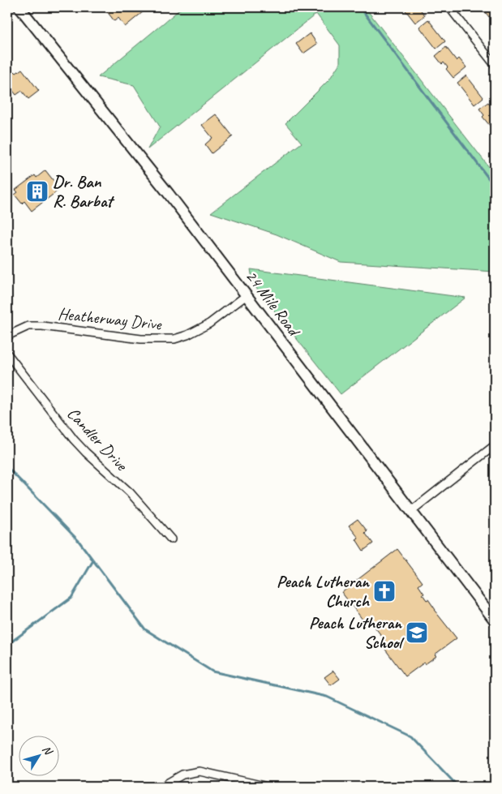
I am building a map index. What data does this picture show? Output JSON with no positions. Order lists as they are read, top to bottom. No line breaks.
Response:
{"streets":{"street":["24 Mile Road","Heatherway Drive","Candler Drive"]},"crossings":[["24 Mile Road","Heatherway Drive"]],"places":{"building":["Dr. Ban R. Barbat"],"church":["Peach Lutheran Church"],"school or university":["Peach Lutheran School"]},"north":"top right"}
